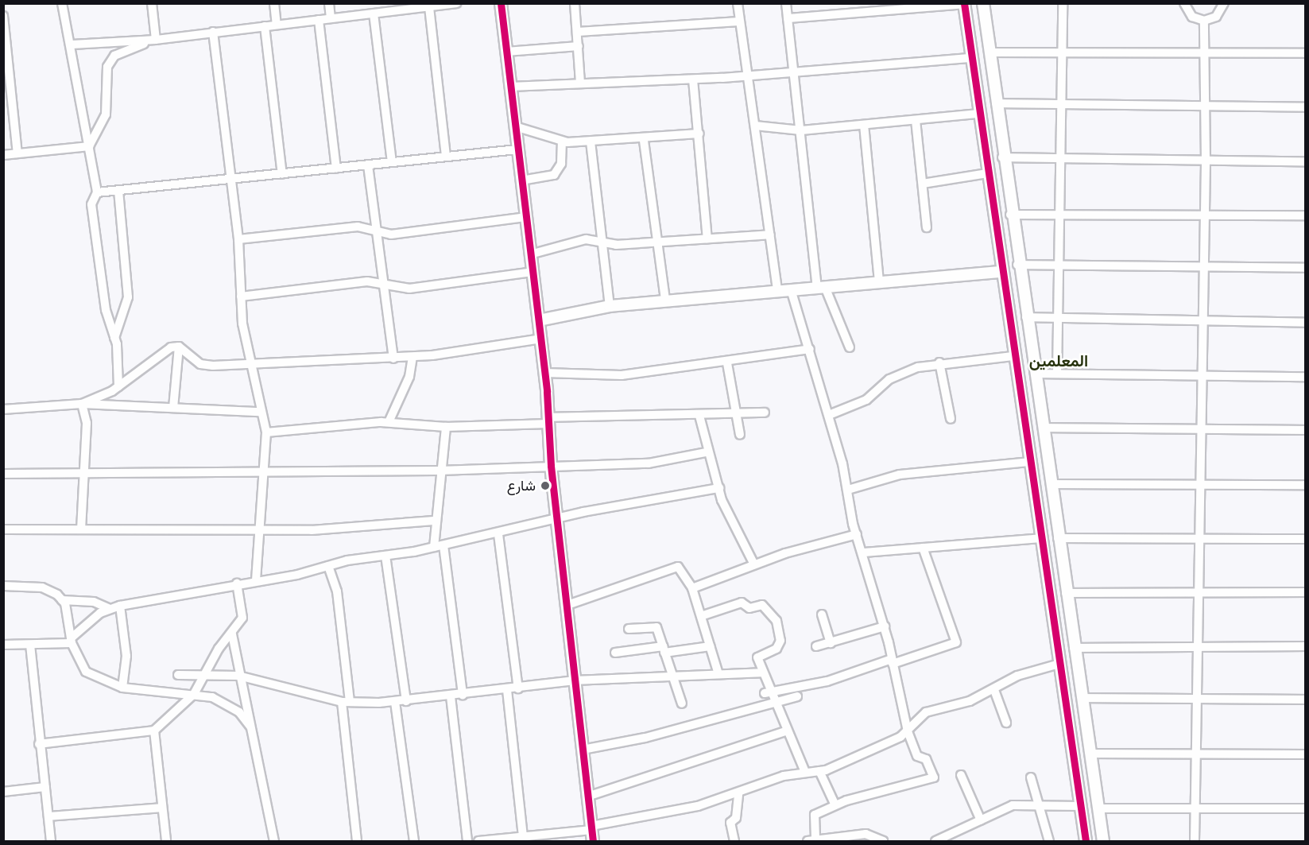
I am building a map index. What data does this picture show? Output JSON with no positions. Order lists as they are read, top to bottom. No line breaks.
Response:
{"districts":["المعلمين"],"places":["شارع"]}
